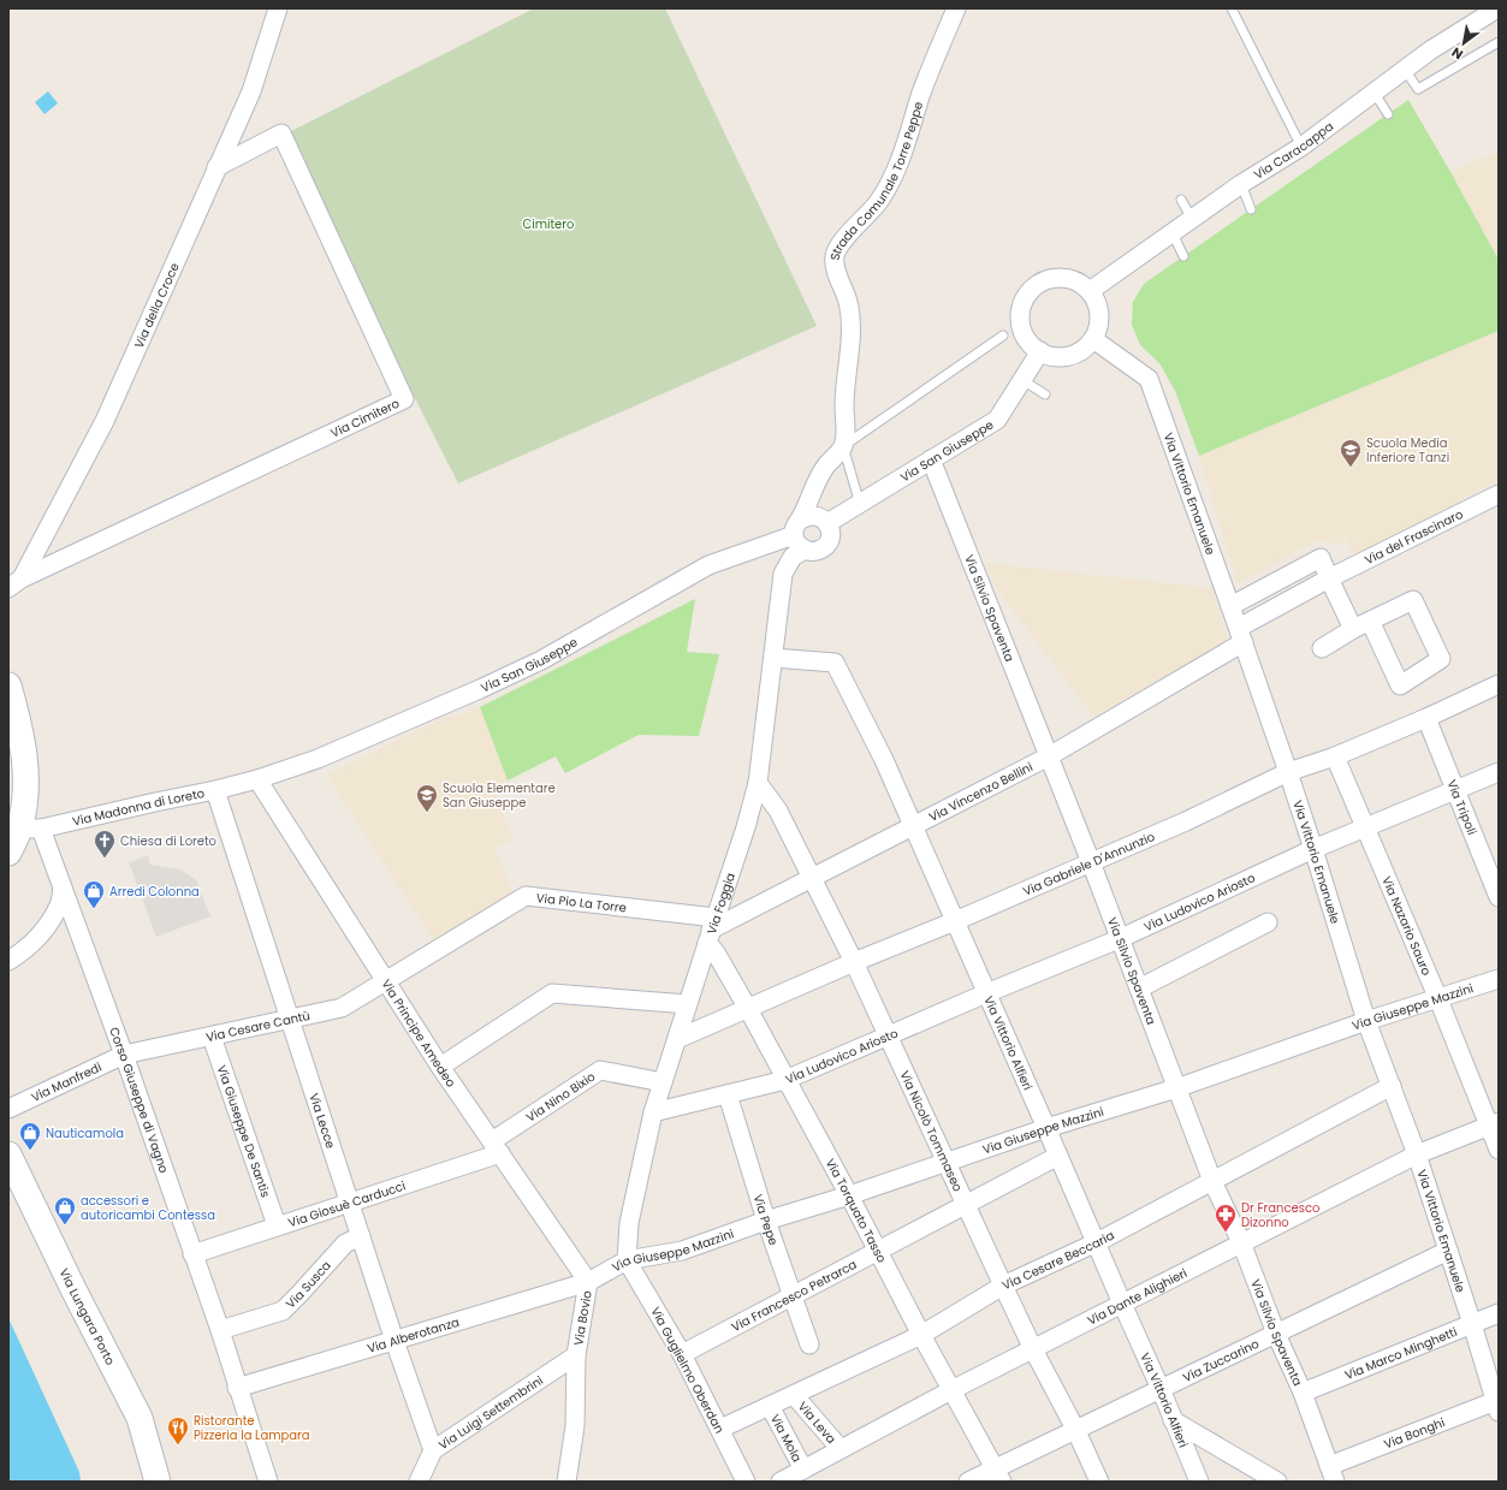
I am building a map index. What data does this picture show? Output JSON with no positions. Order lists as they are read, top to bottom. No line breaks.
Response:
{"streets":{"street":["Via Caracappa","Strada Comunale Torre Peppe","Via della Croce","Via Cimitero","Via San Giuseppe","Via Vittorio Emanuele","Via del Frascinaro","Via Silvio Spaventa","Via Vincenzo Bellini","Via Madonna di Loreto","Via Tripoli","Via Gabriele D'Annunzio","Via Pio La Torre","Via Ludovico Ariosto","Via Foggia","Via Nazario Sauro","Via Giuseppe Mazzini","Via Cesare Cantù","Via Principe Amedeo","Via Vittorio Alfieri","Via Manfredi","Via Nino Bixio","Corso Giuseppe di Vagno","Via Lecce","Via Nicolò Tommaseo","Via Giuseppe De Santis","Via Giosuè Carducci","Via Torquato Tasso","Via Pepe","Via Cesare Beccaria","Via Susca","Via Francesco Petrarca","Via Dante Alighieri","Via Lungara Porto","Via Bovio","Via Alberotanza","Via Marco Minghetti","Via Zuccarino","Via Guglielmo Oberdan","Via Luigi Settembrini","Via Leva","Via Bonghi","Via Mola"]},"crossings":[["Via Caracappa","Via San Giuseppe"],["Via Caracappa","Via Vittorio Emanuele"],["Via della Croce","Via Cimitero"],["Via San Giuseppe","Via Vittorio Emanuele"],["Via San Giuseppe","Via Silvio Spaventa"],["Via San Giuseppe","Via Madonna di Loreto"],["Via San Giuseppe","Via Foggia"],["Via San Giuseppe","Via Principe Amedeo"],["Via Vittorio Emanuele","Via del Frascinaro"],["Via Vittorio Emanuele","Via Vincenzo Bellini"],["Via Vittorio Emanuele","Via Gabriele D'Annunzio"],["Via Vittorio Emanuele","Via Ludovico Ariosto"],["Via Vittorio Emanuele","Via Giuseppe Mazzini"],["Via Vittorio Emanuele","Via Cesare Beccaria"],["Via Vittorio Emanuele","Via Dante Alighieri"],["Via Vittorio Emanuele","Via Marco Minghetti"],["Via Vittorio Emanuele","Via Zuccarino"],["Via Vittorio Emanuele","Via Bonghi"],["Via del Frascinaro","Via Vincenzo Bellini"],["Via Silvio Spaventa","Via Vincenzo Bellini"],["Via Silvio Spaventa","Via Gabriele D'Annunzio"],["Via Silvio Spaventa","Via Ludovico Ariosto"],["Via Silvio Spaventa","Via Giuseppe Mazzini"],["Via Silvio Spaventa","Via Cesare Beccaria"],["Via Silvio Spaventa","Via Dante Alighieri"],["Via Silvio Spaventa","Via Marco Minghetti"],["Via Silvio Spaventa","Via Zuccarino"],["Via Silvio Spaventa","Via Bonghi"],["Via Vincenzo Bellini","Via Pio La Torre"],["Via Vincenzo Bellini","Via Foggia"],["Via Vincenzo Bellini","Via Vittorio Alfieri"],["Via Vincenzo Bellini","Via Nicolò Tommaseo"],["Via Vincenzo Bellini","Via Torquato Tasso"],["Via Madonna di Loreto","Via Principe Amedeo"],["Via Madonna di Loreto","Corso Giuseppe di Vagno"],["Via Madonna di Loreto","Via Lecce"],["Via Tripoli","Via Gabriele D'Annunzio"],["Via Tripoli","Via Ludovico Ariosto"],["Via Gabriele D'Annunzio","Via Foggia"],["Via Gabriele D'Annunzio","Via Nazario Sauro"],["Via Gabriele D'Annunzio","Via Vittorio Alfieri"],["Via Gabriele D'Annunzio","Via Nicolò Tommaseo"],["Via Gabriele D'Annunzio","Via Torquato Tasso"],["Via Pio La Torre","Via Foggia"],["Via Pio La Torre","Via Cesare Cantù"],["Via Pio La Torre","Via Principe Amedeo"],["Via Pio La Torre","Via Torquato Tasso"],["Via Ludovico Ariosto","Via Foggia"],["Via Ludovico Ariosto","Via Nazario Sauro"],["Via Ludovico Ariosto","Via Vittorio Alfieri"],["Via Ludovico Ariosto","Via Nicolò Tommaseo"],["Via Ludovico Ariosto","Via Torquato Tasso"],["Via Ludovico Ariosto","Via Pepe"],["Via Foggia","Via Giuseppe Mazzini"],["Via Foggia","Via Vittorio Alfieri"],["Via Foggia","Via Nino Bixio"],["Via Foggia","Via Nicolò Tommaseo"],["Via Foggia","Via Torquato Tasso"],["Via Foggia","Via Guglielmo Oberdan"],["Via Nazario Sauro","Via Giuseppe Mazzini"],["Via Nazario Sauro","Via Dante Alighieri"],["Via Giuseppe Mazzini","Via Principe Amedeo"],["Via Giuseppe Mazzini","Via Vittorio Alfieri"],["Via Giuseppe Mazzini","Via Nicolò Tommaseo"],["Via Giuseppe Mazzini","Via Torquato Tasso"],["Via Giuseppe Mazzini","Via Pepe"],["Via Giuseppe Mazzini","Via Bovio"],["Via Giuseppe Mazzini","Via Alberotanza"],["Via Giuseppe Mazzini","Via Guglielmo Oberdan"],["Via Cesare Cantù","Via Principe Amedeo"],["Via Cesare Cantù","Via Manfredi"],["Via Cesare Cantù","Corso Giuseppe di Vagno"],["Via Cesare Cantù","Via Lecce"],["Via Cesare Cantù","Via Giuseppe De Santis"],["Via Principe Amedeo","Via Nino Bixio"],["Via Principe Amedeo","Via Giosuè Carducci"],["Via Principe Amedeo","Via Bovio"],["Via Principe Amedeo","Via Alberotanza"],["Via Vittorio Alfieri","Via Cesare Beccaria"],["Via Vittorio Alfieri","Via Francesco Petrarca"],["Via Vittorio Alfieri","Via Dante Alighieri"],["Via Vittorio Alfieri","Via Zuccarino"],["Via Manfredi","Corso Giuseppe di Vagno"],["Via Nino Bixio","Via Giosuè Carducci"],["Corso Giuseppe di Vagno","Via Giosuè Carducci"],["Corso Giuseppe di Vagno","Via Susca"],["Corso Giuseppe di Vagno","Via Alberotanza"],["Via Lecce","Via Giosuè Carducci"],["Via Lecce","Via Susca"],["Via Lecce","Via Alberotanza"],["Via Lecce","Via Luigi Settembrini"],["Via Nicolò Tommaseo","Via Cesare Beccaria"],["Via Nicolò Tommaseo","Via Francesco Petrarca"],["Via Nicolò Tommaseo","Via Dante Alighieri"],["Via Nicolò Tommaseo","Via Zuccarino"],["Via Giuseppe De Santis","Via Giosuè Carducci"],["Via Torquato Tasso","Via Cesare Beccaria"],["Via Torquato Tasso","Via Francesco Petrarca"],["Via Torquato Tasso","Via Dante Alighieri"],["Via Torquato Tasso","Via Zuccarino"],["Via Pepe","Via Francesco Petrarca"],["Via Cesare Beccaria","Via Guglielmo Oberdan"],["Via Cesare Beccaria","Via Leva"],["Via Cesare Beccaria","Via Mola"],["Via Francesco Petrarca","Via Guglielmo Oberdan"],["Via Dante Alighieri","Via Leva"],["Via Dante Alighieri","Via Mola"],["Via Bovio","Via Alberotanza"],["Via Bovio","Via Luigi Settembrini"]],"parks":["Cimitero"],"places":{"school or university":["Scuola Media Inferiore Tanzi","Scuola Elementare San Giuseppe"],"church":["Chiesa di Loreto"],"shop":["Arredi Colonna","Nauticamola","accessori e autoricambi Contessa"],"pharmacy":["Dr Francesco Dizonno"],"restaurant":["Ristorante Pizzeria la Lampara"]},"north":"bottom left"}
